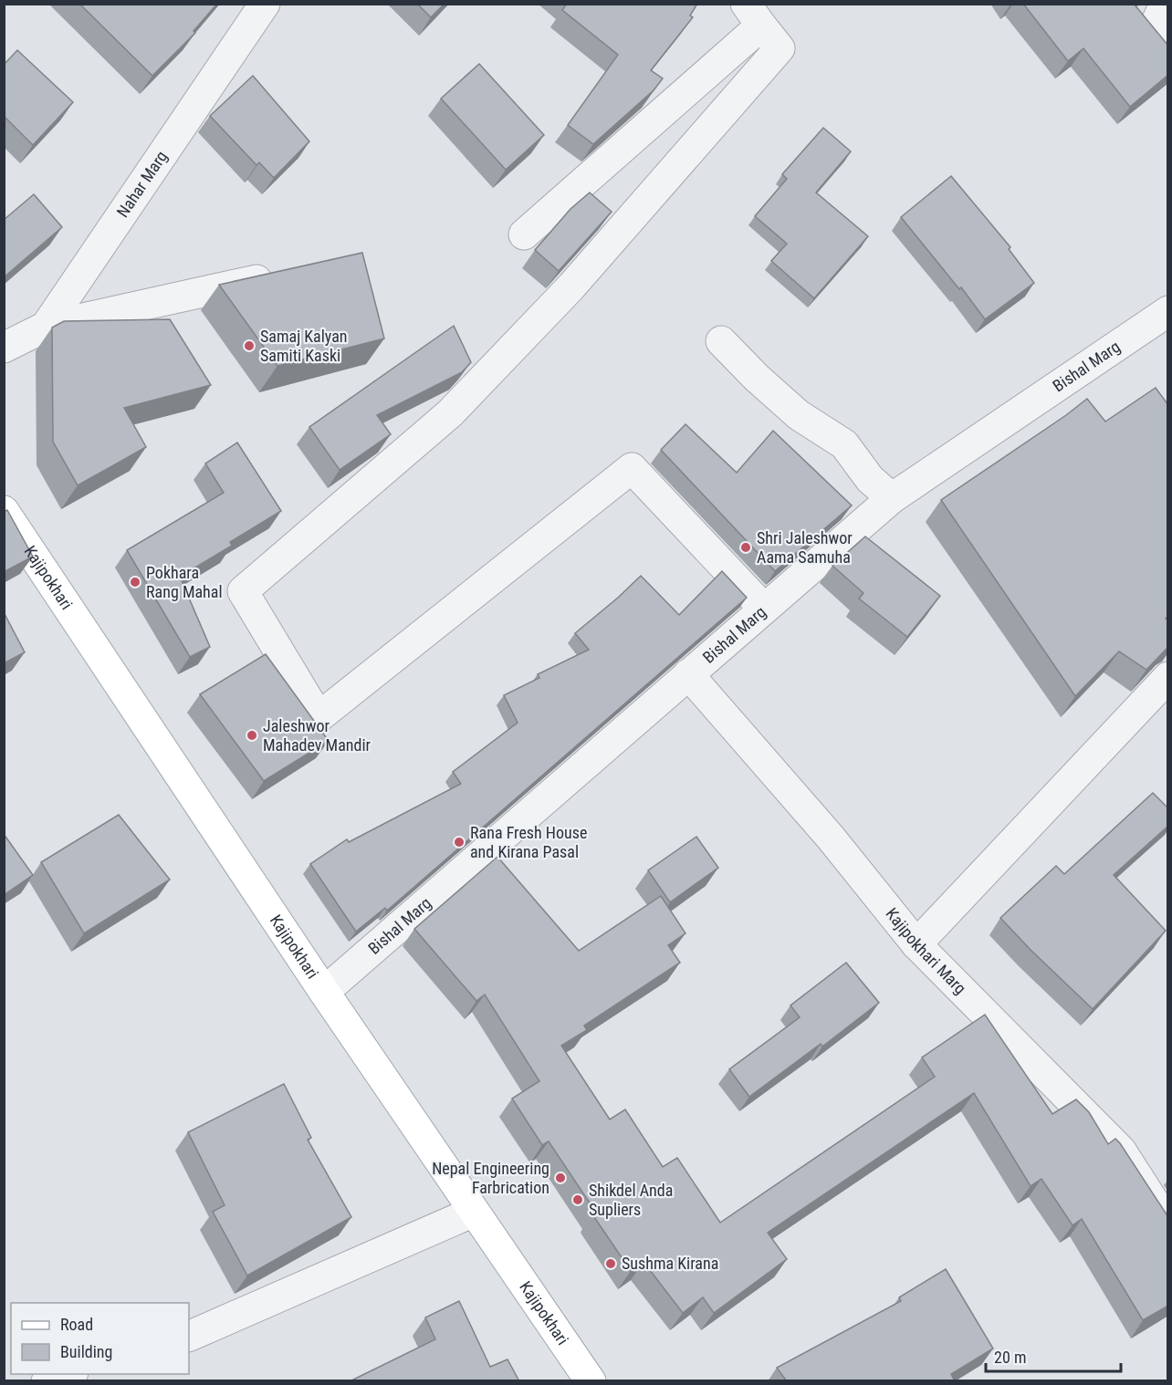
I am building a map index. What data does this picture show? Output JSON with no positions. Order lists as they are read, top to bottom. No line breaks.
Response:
{"streets":{"main road":["Kajipokhari"],"street":["Nahar Marg","Bishal Marg","Kajipokhari Marg"]},"crossings":[["Bishal Marg","Kajipokhari"],["Bishal Marg","Kajipokhari Marg"]],"places":["Samaj Kalyan Samiti Kaski","Shri Jaleshwor Aama Samuha","Pokhara Rang Mahal","Jaleshwor Mahadev Mandir","Rana Fresh House and Kirana Pasal","Nepal Engineering Farbrication","Shikdel Anda Supliers","Sushma Kirana"],"legend":["Road","Building"],"scale_bar":"20 m"}
